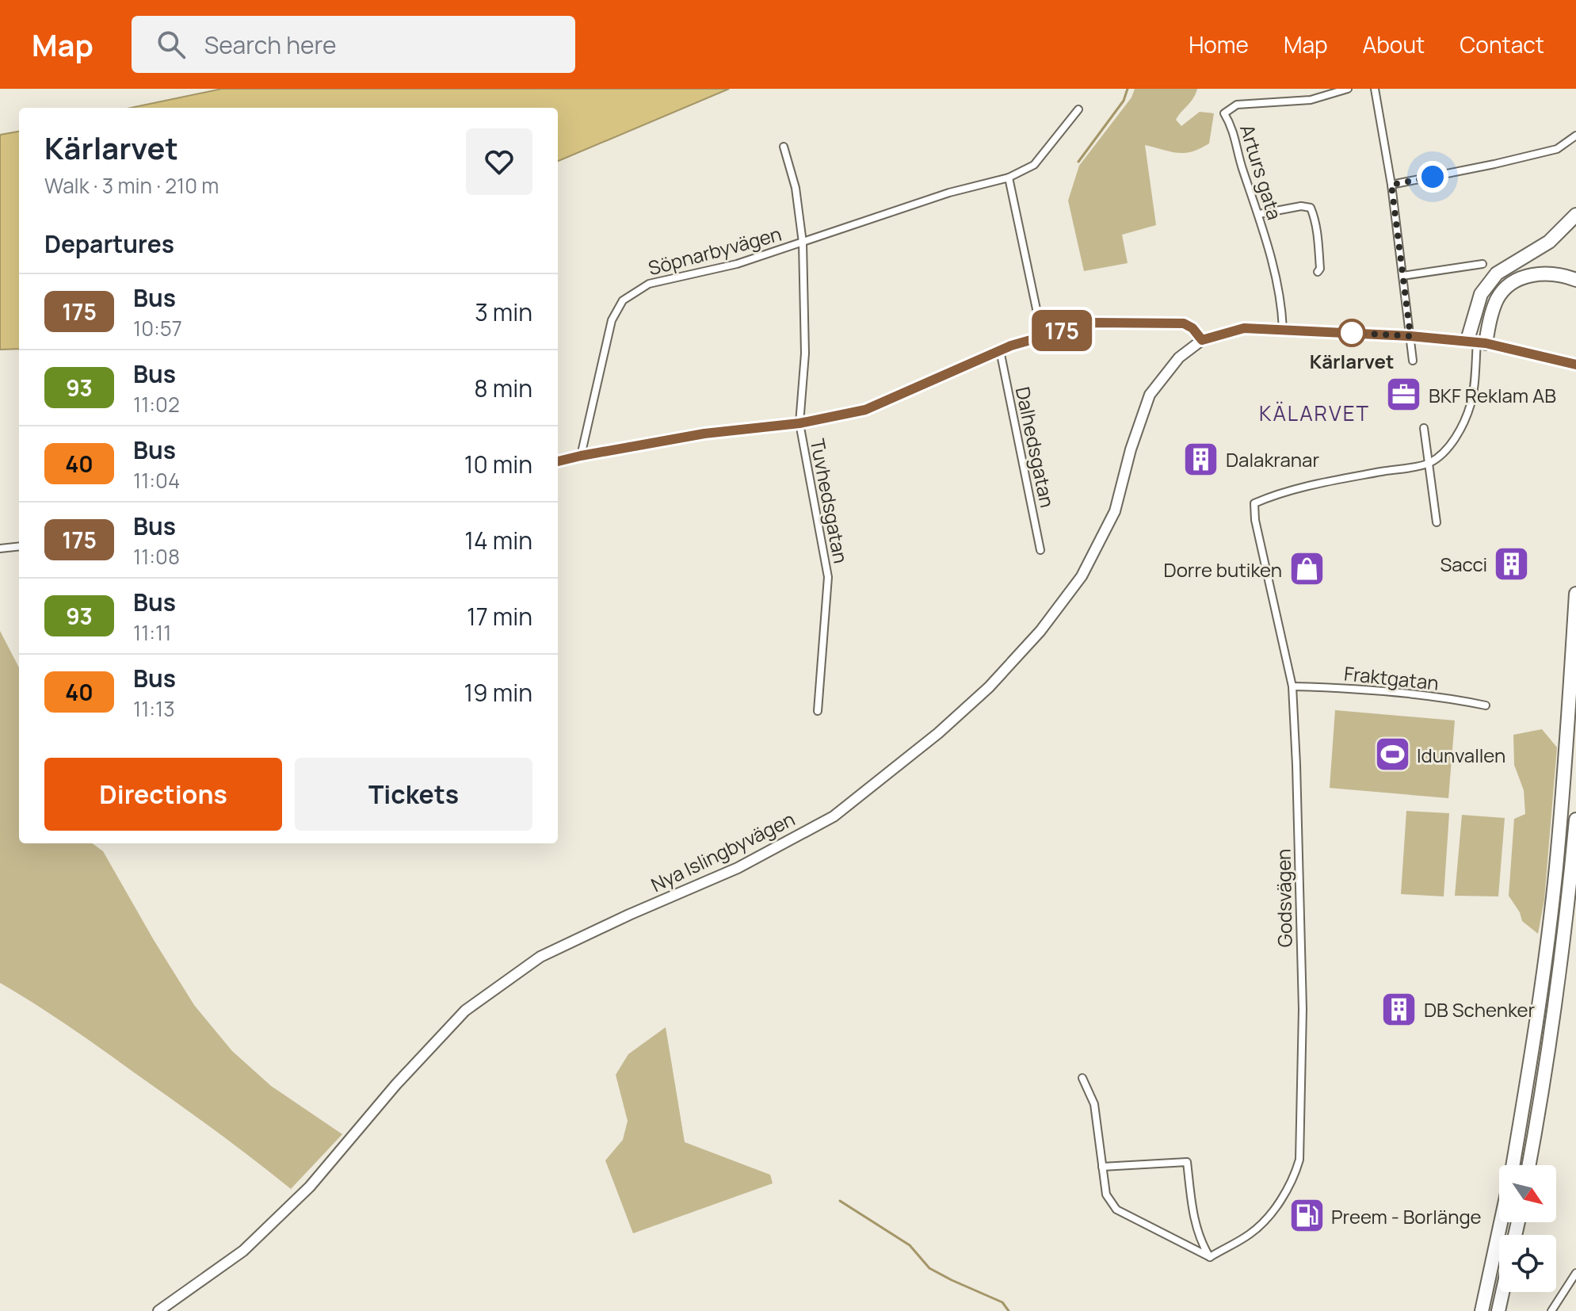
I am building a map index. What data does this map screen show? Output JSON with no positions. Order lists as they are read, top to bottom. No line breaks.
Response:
{"streets":{"street":["Arturs gata","Söpnarbyvägen","Dalhedsgatan","Tuvhedsgatan","Fraktgatan","Nya Islingbyvägen","Godsvägen"]},"crossings":[["Söpnarbyvägen","Tuvhedsgatan"],["Fraktgatan","Godsvägen"]],"districts":["KÄLARVET"],"places":{"other":["Kärlarvet"],"office":["BKF Reklam AB"],"building":["Dalakranar","Sacci","DB Schenker"],"shop":["Dorre butiken"],"sports":["Idunvallen"],"fuel station":["Preem - Borlänge"]},"lines":["bus line 175"],"north":"bottom right","page":{"header":"Map","search":"Search here","nav":["Home","Map","About","Contact"],"on_map":"175","heading":[["Kärlarvet","Walk · 3 min · 210 m"],"Departures"],"list":[{"mark":"175","name":"Bus","note":"10:57","value":"3 min"},{"mark":"93","name":"Bus","note":"11:02","value":"8 min"},{"mark":"40","name":"Bus","note":"11:04","value":"10 min"},{"mark":"175","name":"Bus","note":"11:08","value":"14 min"},{"mark":"93","name":"Bus","note":"11:11","value":"17 min"},{"mark":"40","name":"Bus","note":"11:13","value":"19 min"}],"buttons":["Directions","Tickets"]}}
